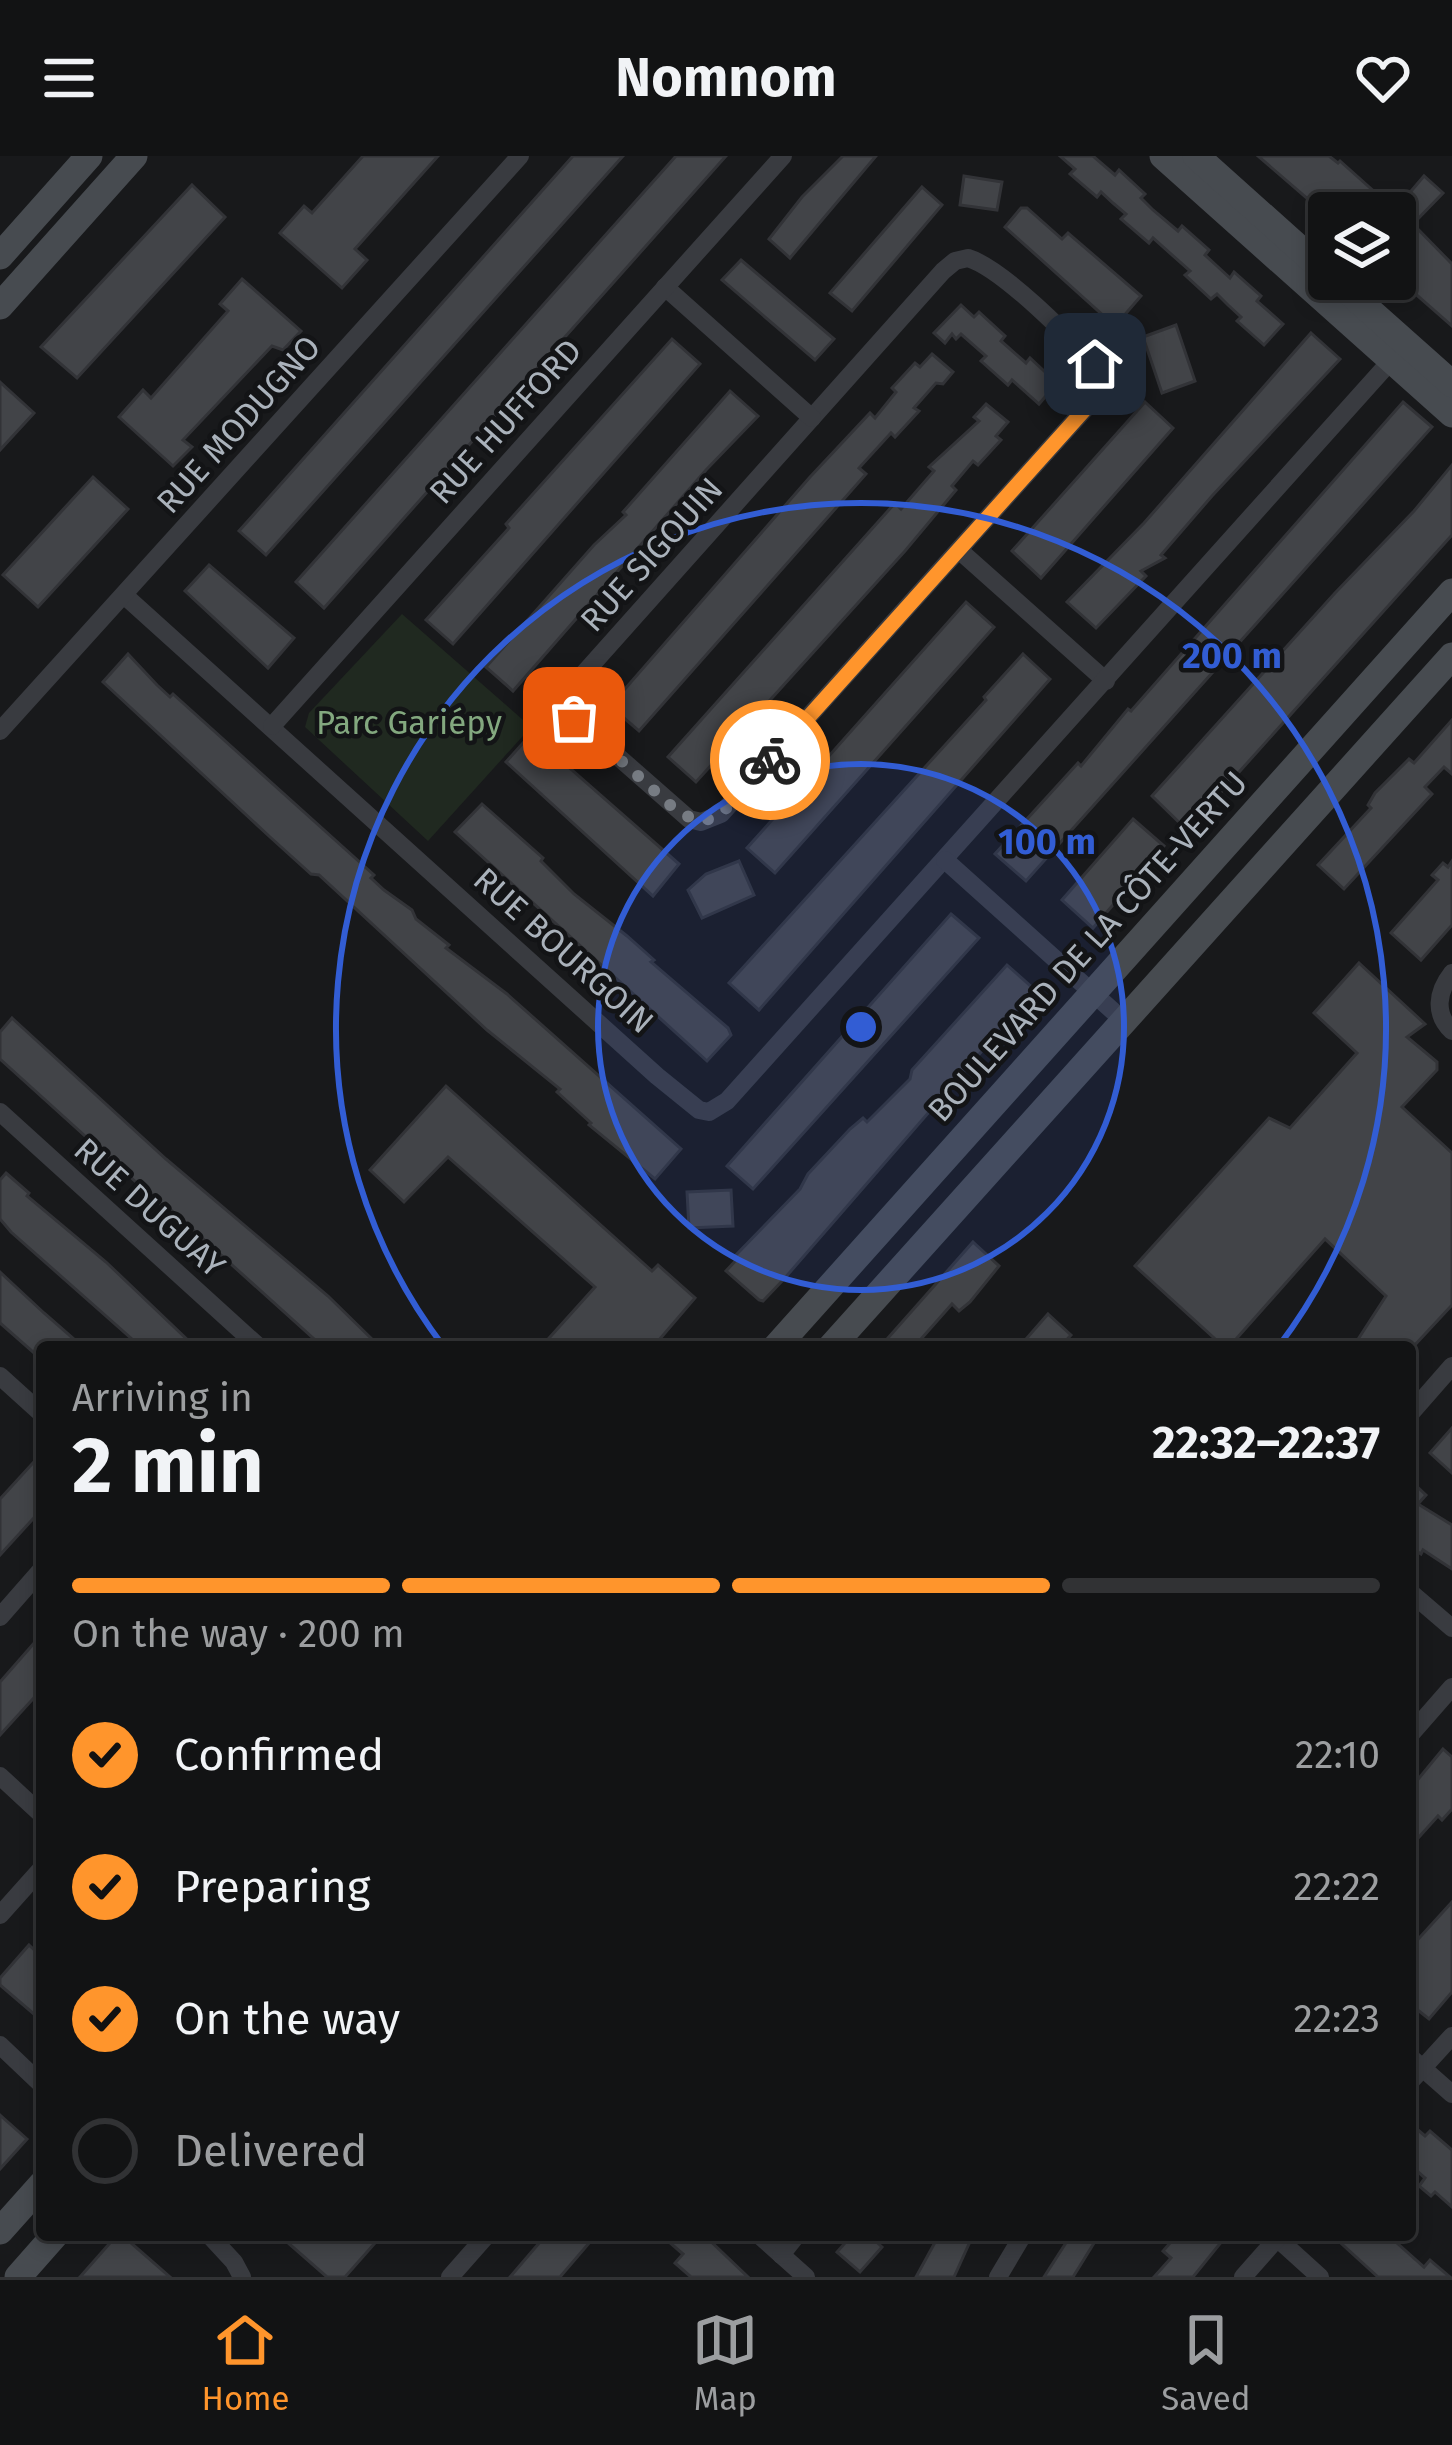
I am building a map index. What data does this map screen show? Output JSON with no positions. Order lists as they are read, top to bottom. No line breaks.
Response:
{"streets":{"main road":["BOULEVARD DE LA CÔTE-VERTU"],"street":["RUE HUFFORD","RUE MODUGNO","RUE SIGOUIN","RUE BOURGOIN","RUE DUGUAY"]},"crossings":[["RUE HUFFORD","RUE BOURGOIN"],["RUE MODUGNO","RUE BOURGOIN"]],"parks":["Parc Gariépy"],"page":{"header":"Nomnom","heading":["2 min","Arriving in","22:32–22:37"],"bar":"On the way · 200 m","list":[["Confirmed","22:10"],["Preparing","22:22"],["On the way","22:23"],"Delivered"],"tabs":["Home","Map","Saved"]},"rings":["200 m","100 m"]}
